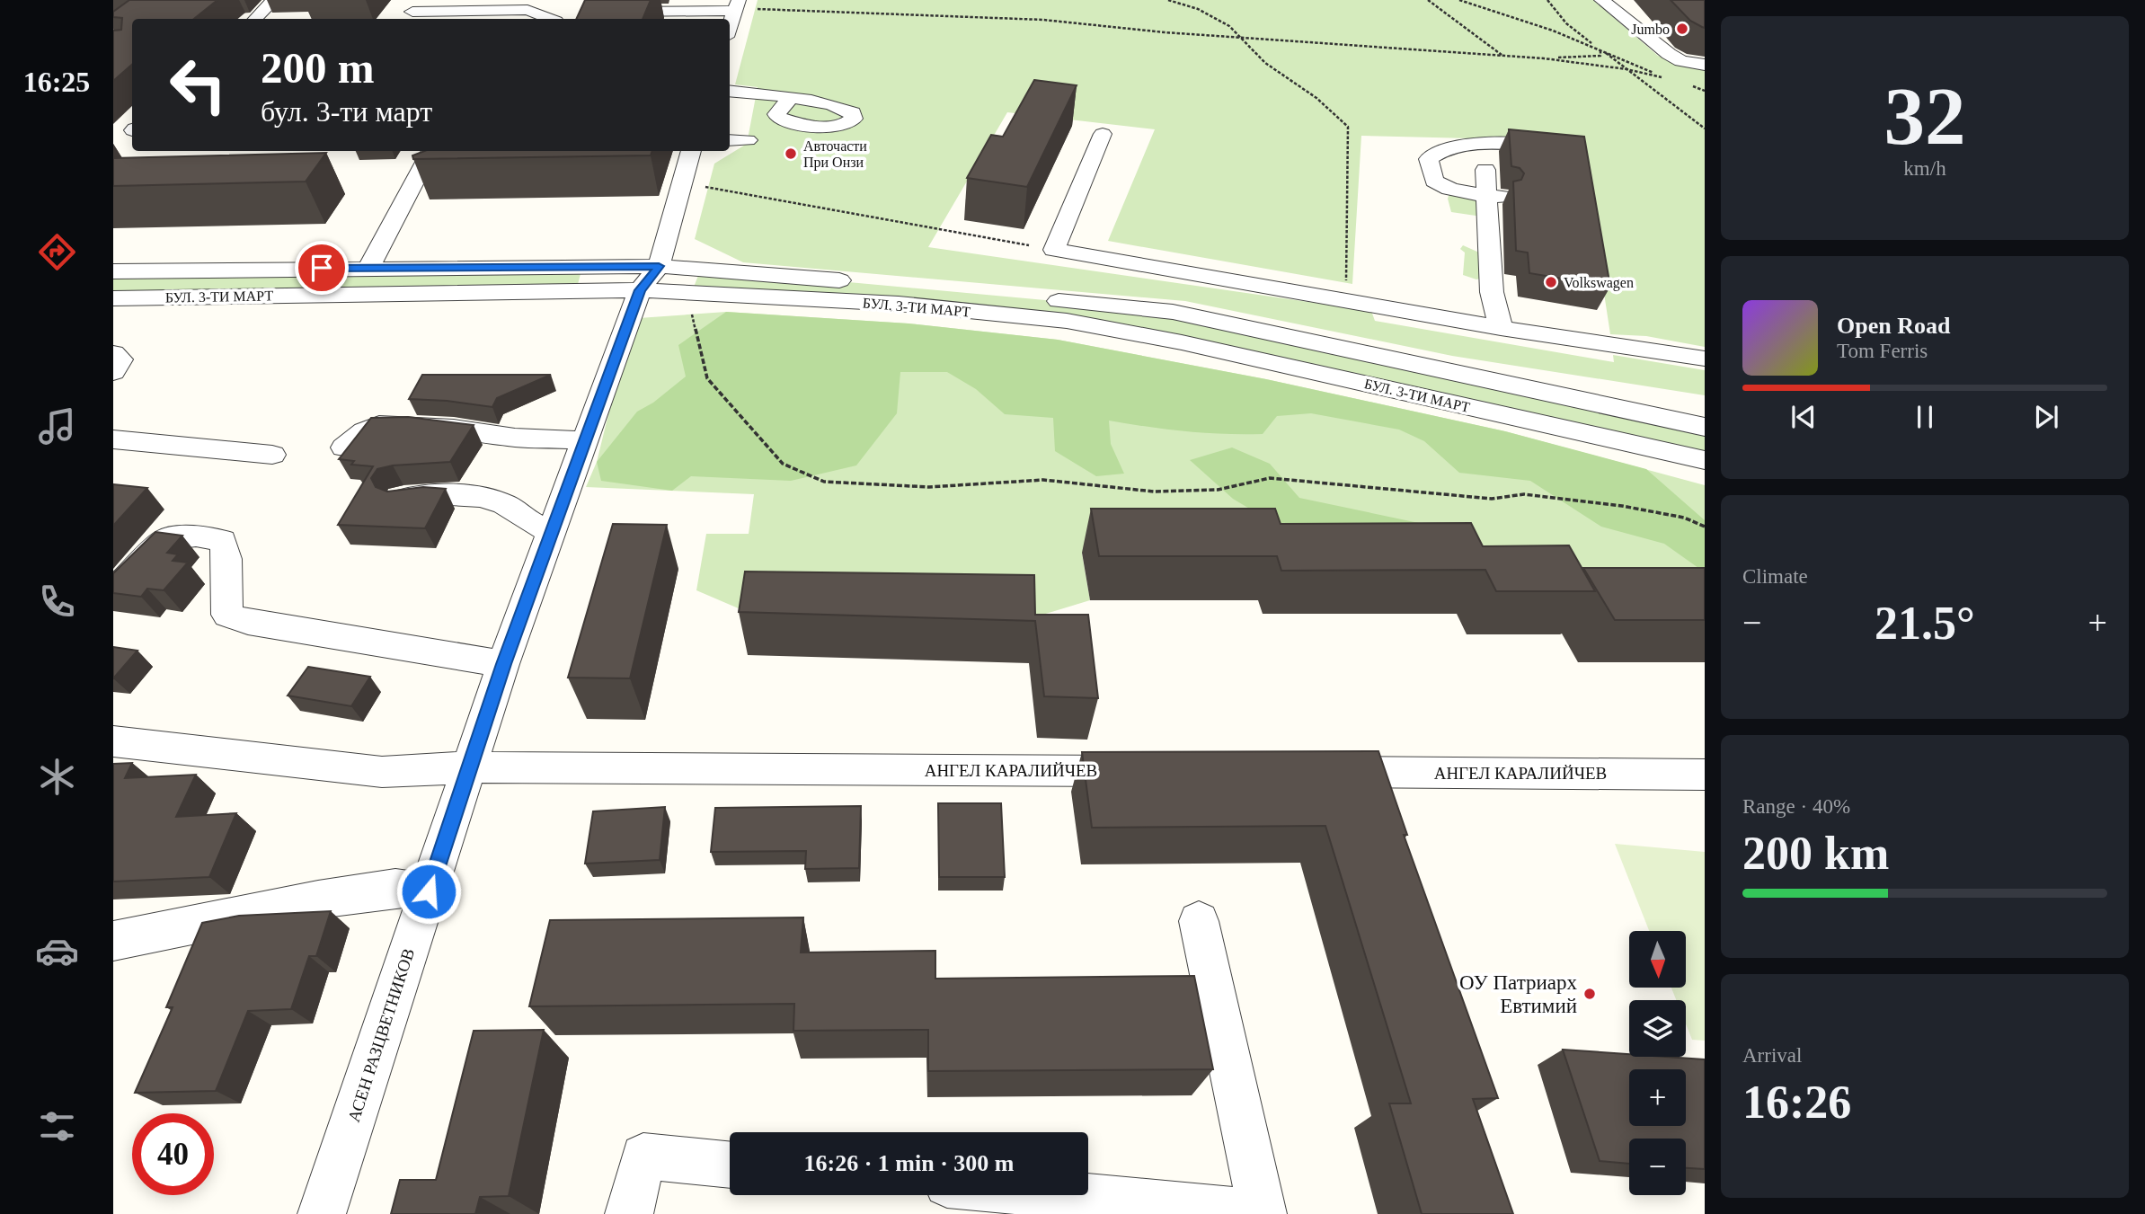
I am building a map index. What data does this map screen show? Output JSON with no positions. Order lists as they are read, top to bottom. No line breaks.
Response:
{"streets":{"street":["БУЛ. 3-ТИ МАРТ","АНГЕЛ КАРАЛИЙЧЕВ","АСЕН РАЗЦВЕТНИКОВ"]},"crossings":[["БУЛ. 3-ТИ МАРТ","АСЕН РАЗЦВЕТНИКОВ"],["АНГЕЛ КАРАЛИЙЧЕВ","АСЕН РАЗЦВЕТНИКОВ"]],"places":["Jumbo","Авточасти При Онзи","Volkswagen","ОУ Патриарх Евтимий"],"north":"bottom","page":{"tabs":"16:25","tile":[["32","km/h"],"Climate",["Range · 40%","200 km"],["Arrival","16:26"]],"turn":["200 m","бул. 3-ти март"],"song":["Open Road","Tom Ferris"],"heat":["−","21.5°","+"],"map_buttons":["+","−"],"limit":"40","trip":"16:26 · 1 min · 300 m"}}
